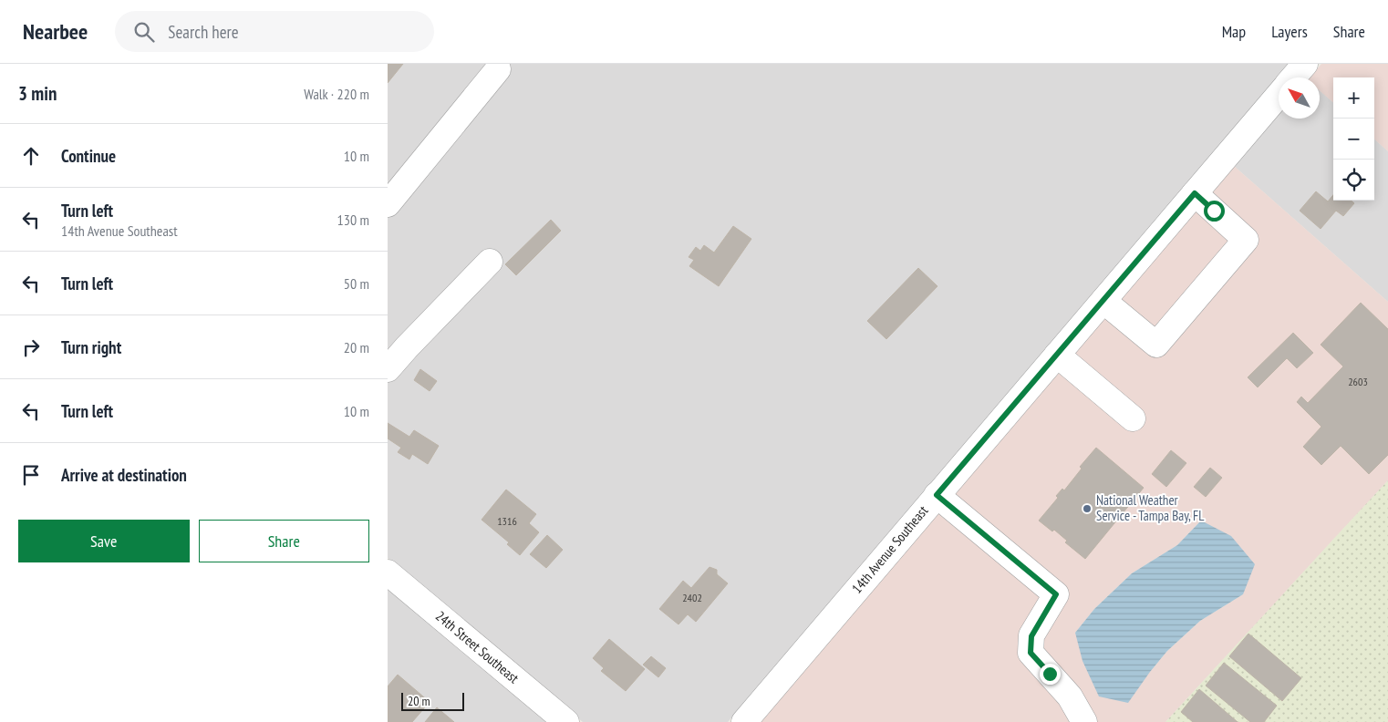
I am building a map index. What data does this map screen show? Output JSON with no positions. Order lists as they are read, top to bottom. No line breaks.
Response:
{"streets":{"street":["14th Avenue Southeast","24th Street Southeast"]},"places":["National Weather Service - Tampa Bay, FL"],"house_numbers":["2603","1316","2402"],"scale_bar":"20 m","north":"top left","page":{"header":"Nearbee","search":"Search here","nav":["Map","Layers","Share"],"heading":["3 min","Walk · 220 m"],"map_buttons":["+","−"],"list":[["Continue","10 m"],["Turn left","14th Avenue Southeast","130 m"],["Turn left","50 m"],["Turn right","20 m"],["Turn left","10 m"],"Arrive at destination"],"buttons":["Save","Share"],"scale":"20 m"}}
